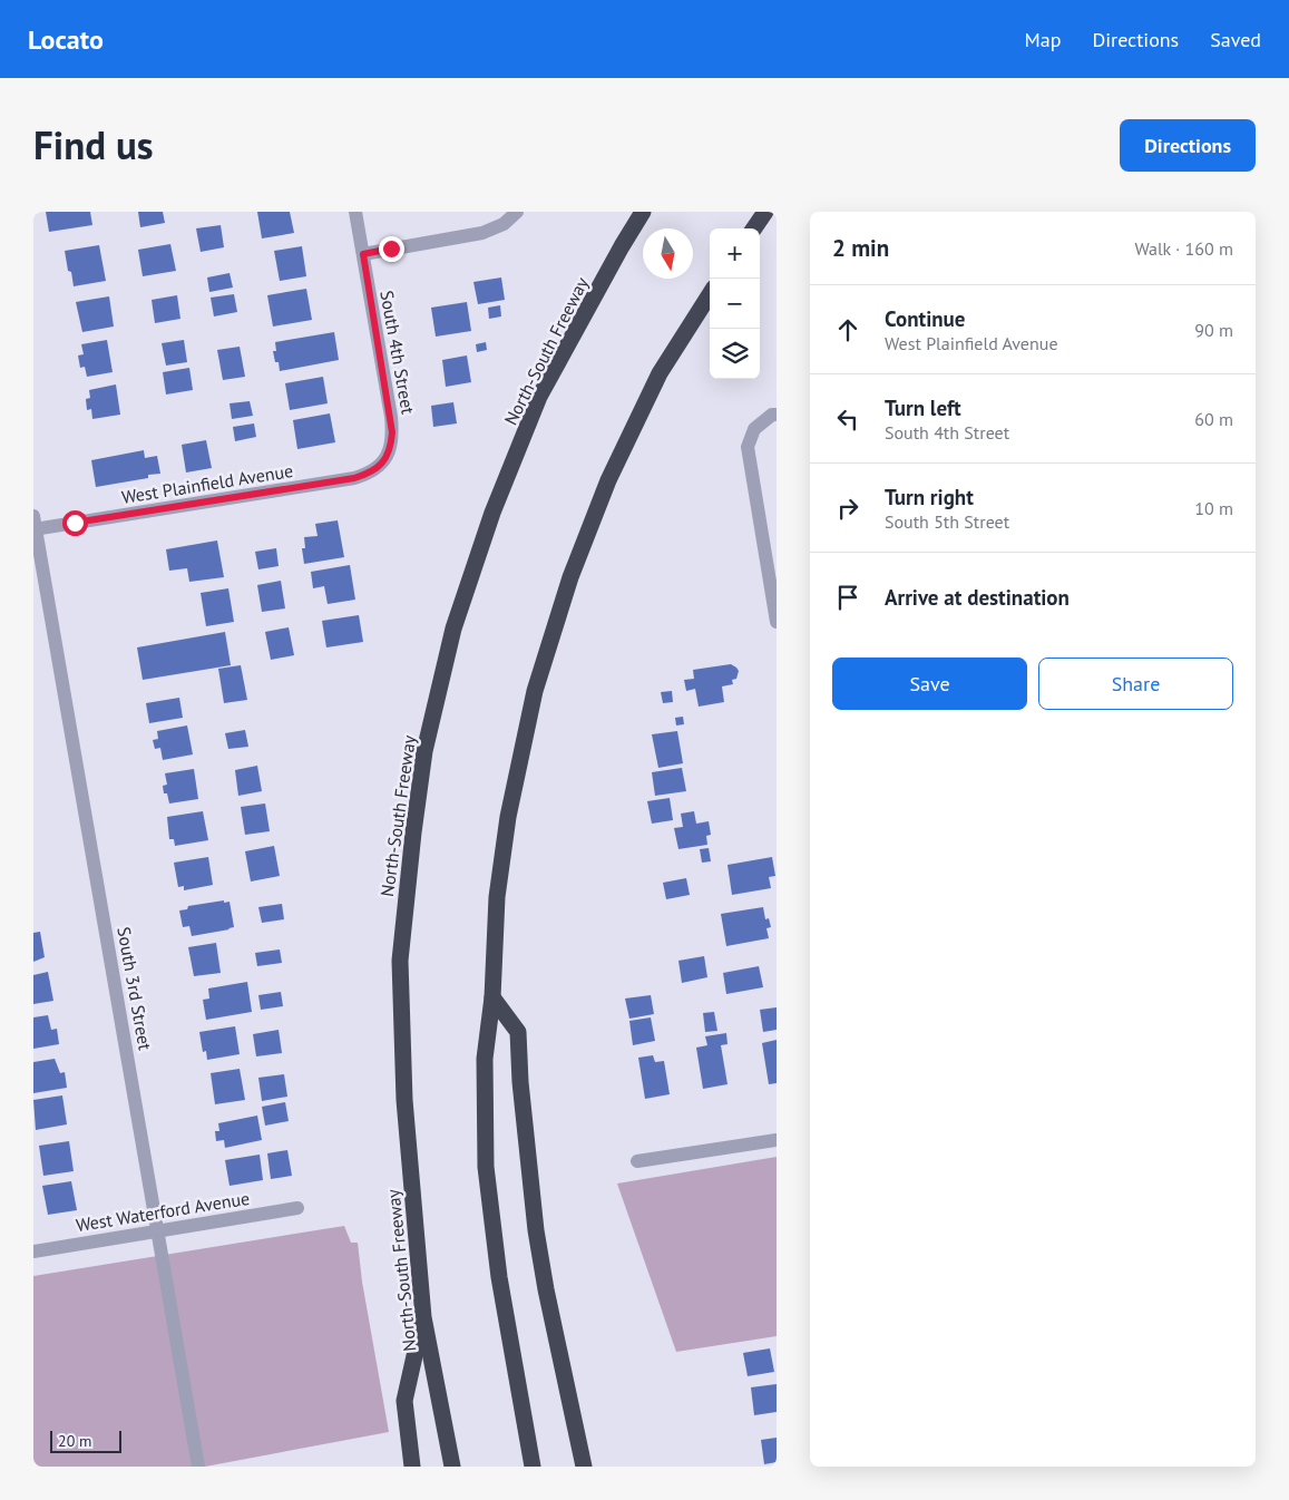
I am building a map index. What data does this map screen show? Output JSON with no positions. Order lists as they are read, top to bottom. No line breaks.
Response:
{"streets":{"highway":["North-South Freeway"],"street":["South 4th Street","West Plainfield Avenue","South 3rd Street","West Waterford Avenue"]},"crossings":[["South 4th Street","West Plainfield Avenue"],["West Plainfield Avenue","South 3rd Street"],["South 3rd Street","West Waterford Avenue"]],"scale_bar":"20 m","north":"bottom","page":{"header":"Locato","nav":["Map","Directions","Saved"],"title":"Find us","buttons":["Directions",["Save","Share"]],"heading":["2 min","Walk · 160 m"],"map_buttons":["+","−"],"list":[["Continue","West Plainfield Avenue","90 m"],["Turn left","South 4th Street","60 m"],["Turn right","South 5th Street","10 m"],"Arrive at destination"],"scale":"20 m"}}
